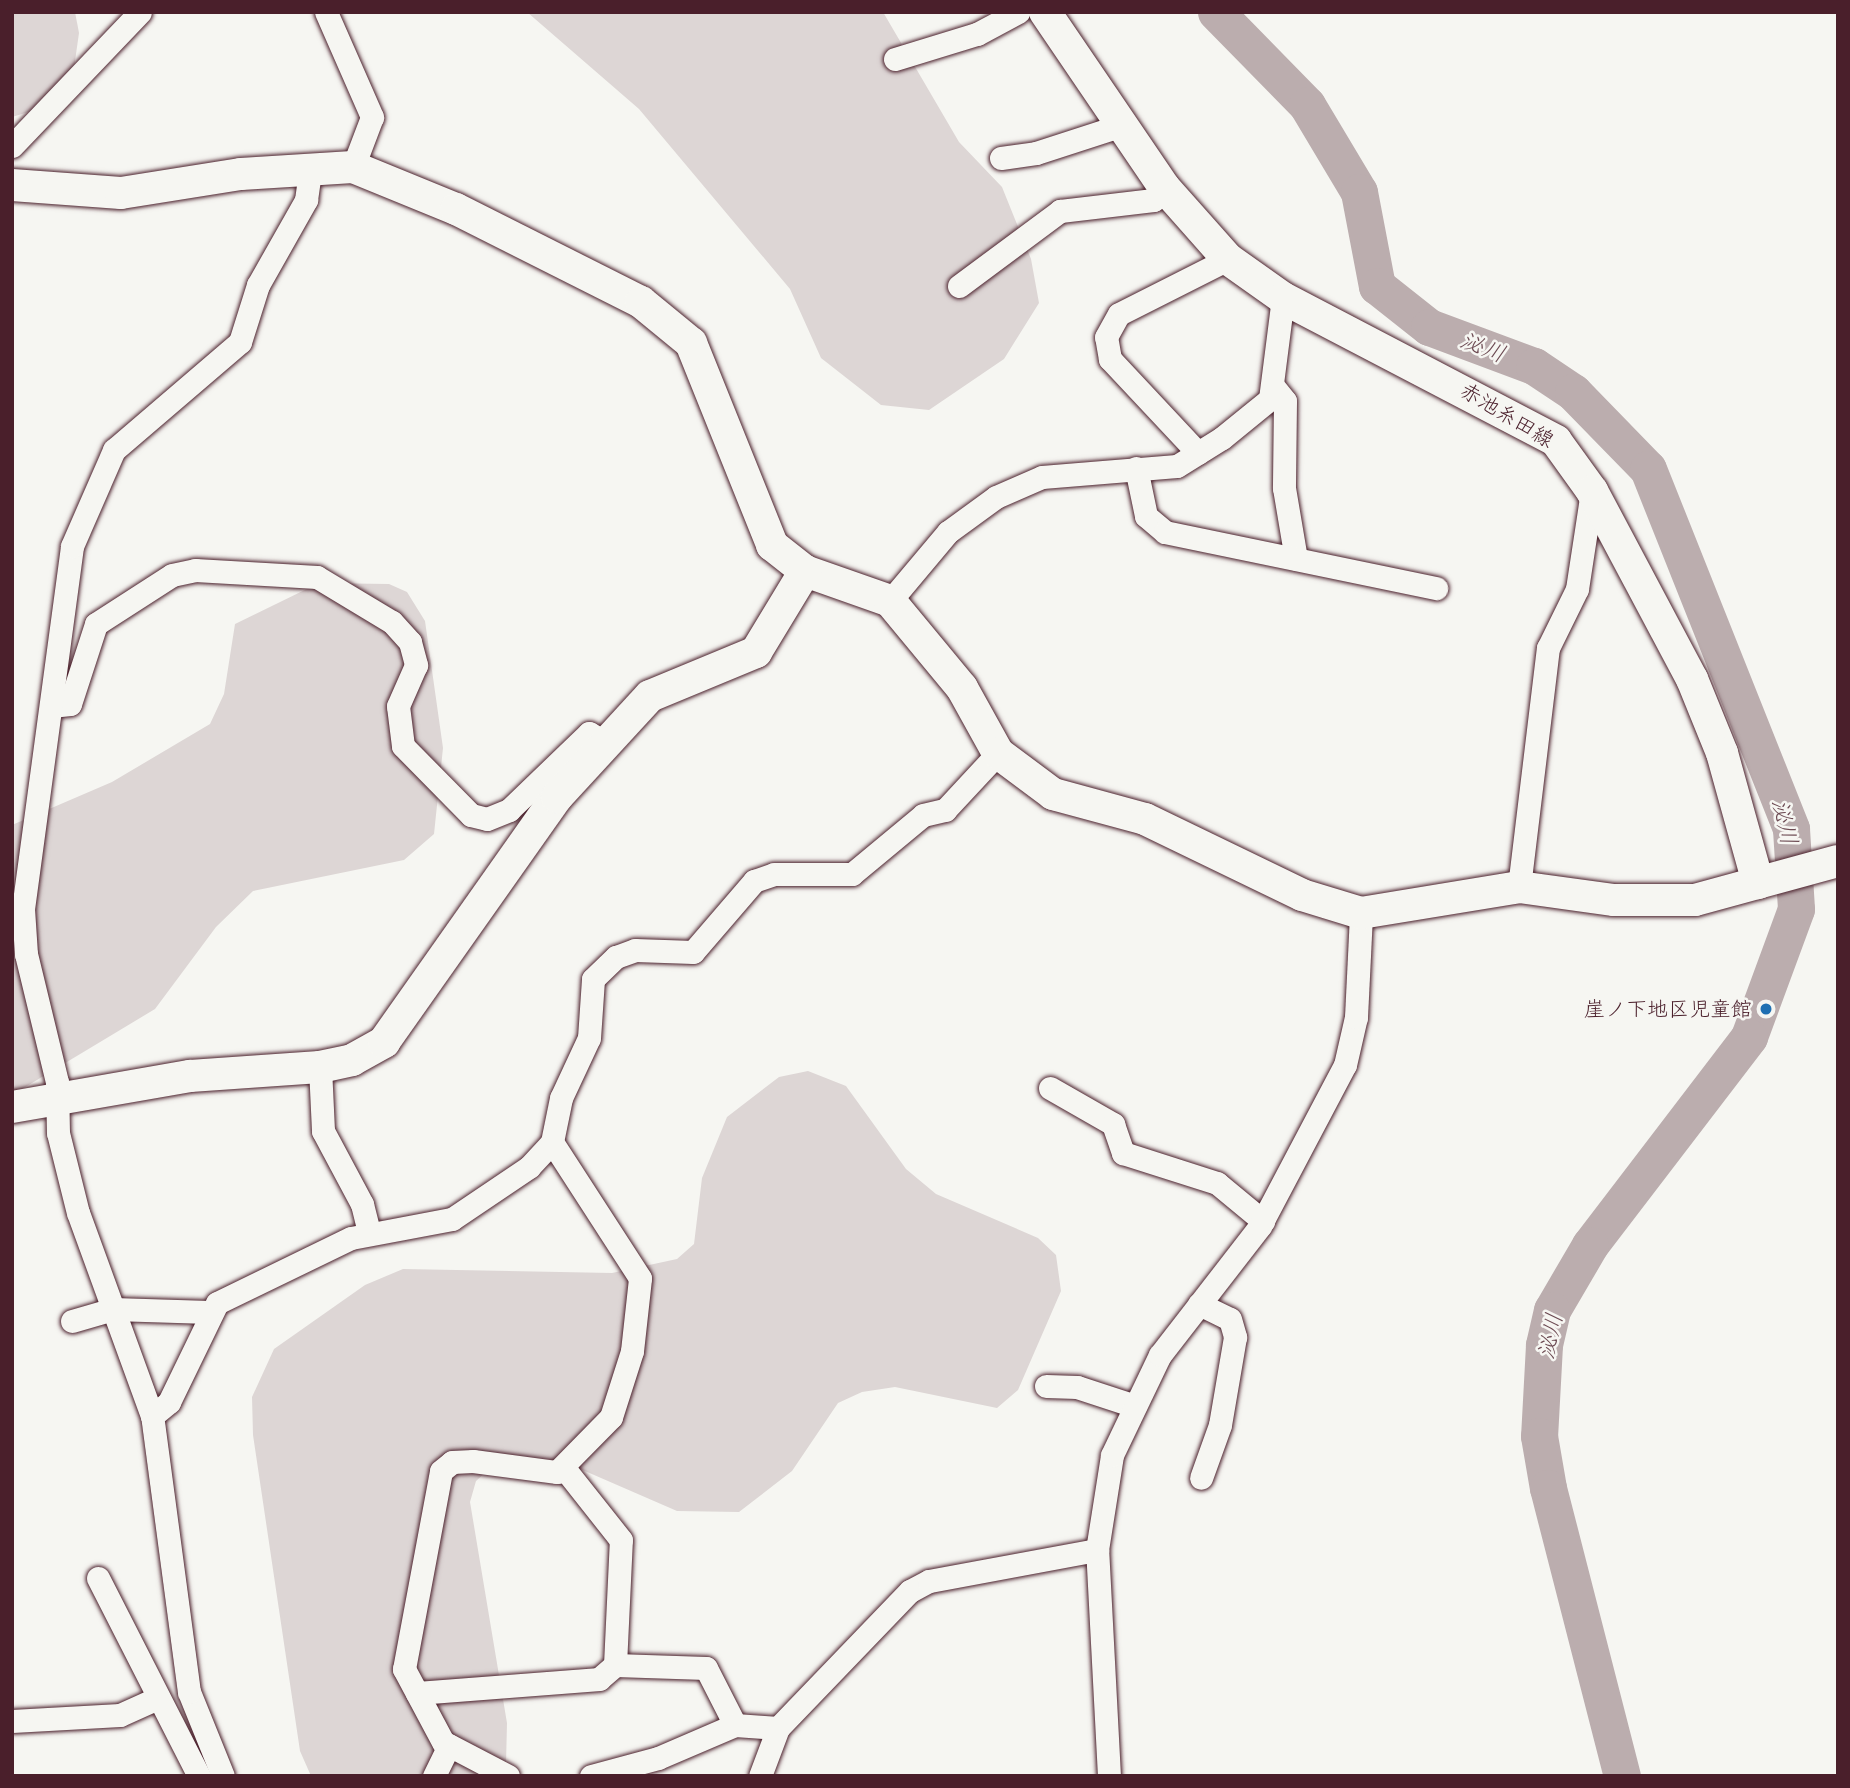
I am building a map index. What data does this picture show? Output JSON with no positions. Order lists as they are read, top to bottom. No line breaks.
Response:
{"streets":{"street":["赤池糸田線"]},"water":["泌川"],"places":["崖ノ下地区児童館"]}
